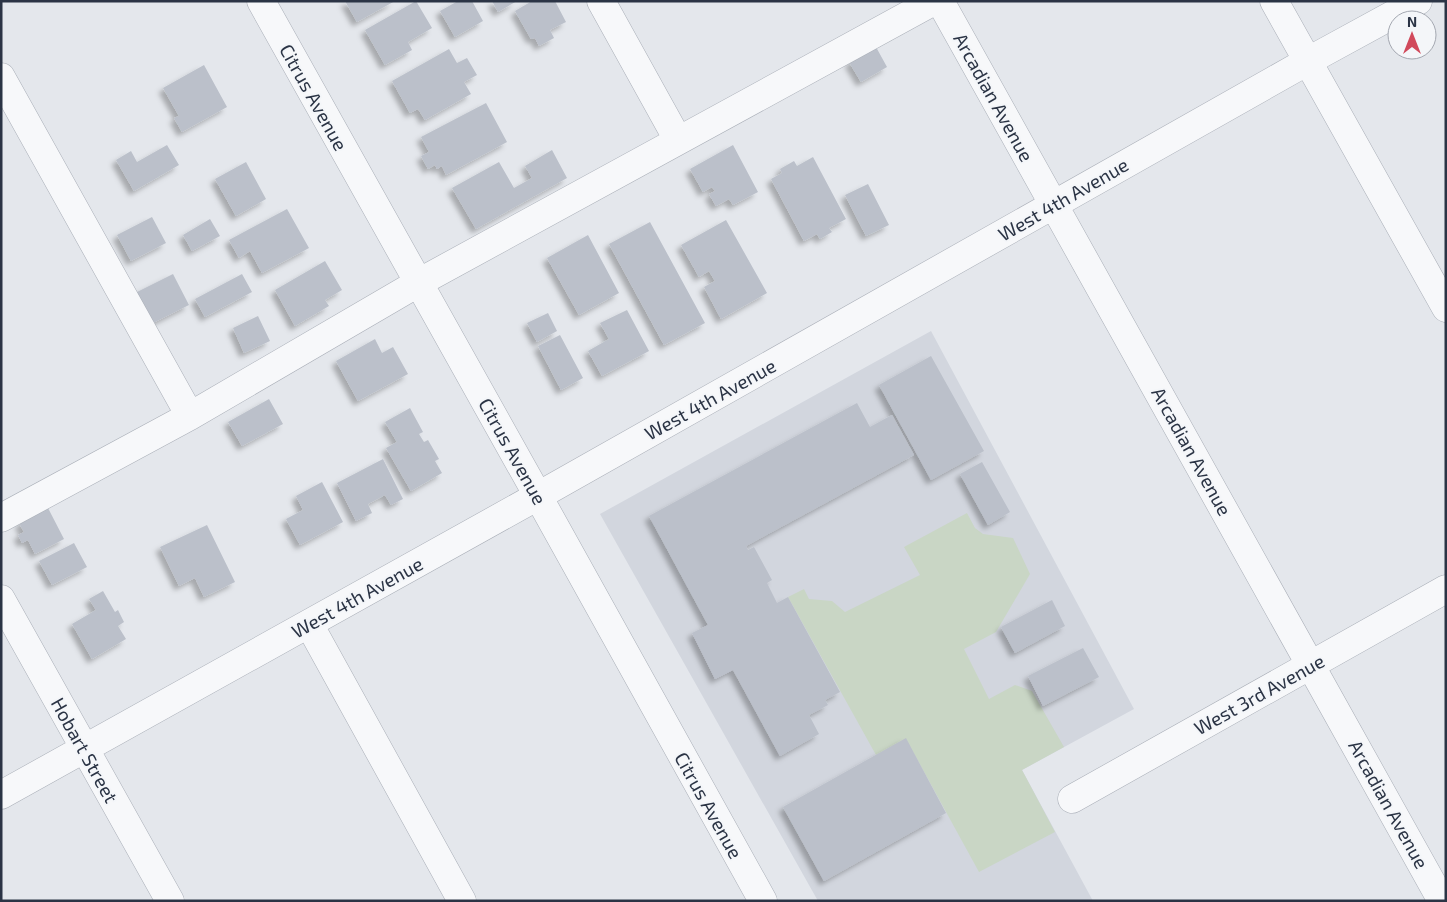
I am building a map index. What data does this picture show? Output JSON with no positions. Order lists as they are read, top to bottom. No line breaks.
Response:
{"streets":{"street":["Citrus Avenue","Arcadian Avenue","West 4th Avenue","West 3rd Avenue","Hobart Street"]},"crossings":[["Citrus Avenue","West 4th Avenue"],["Arcadian Avenue","West 4th Avenue"],["Arcadian Avenue","West 3rd Avenue"],["West 4th Avenue","Hobart Street"]],"north":"top"}
